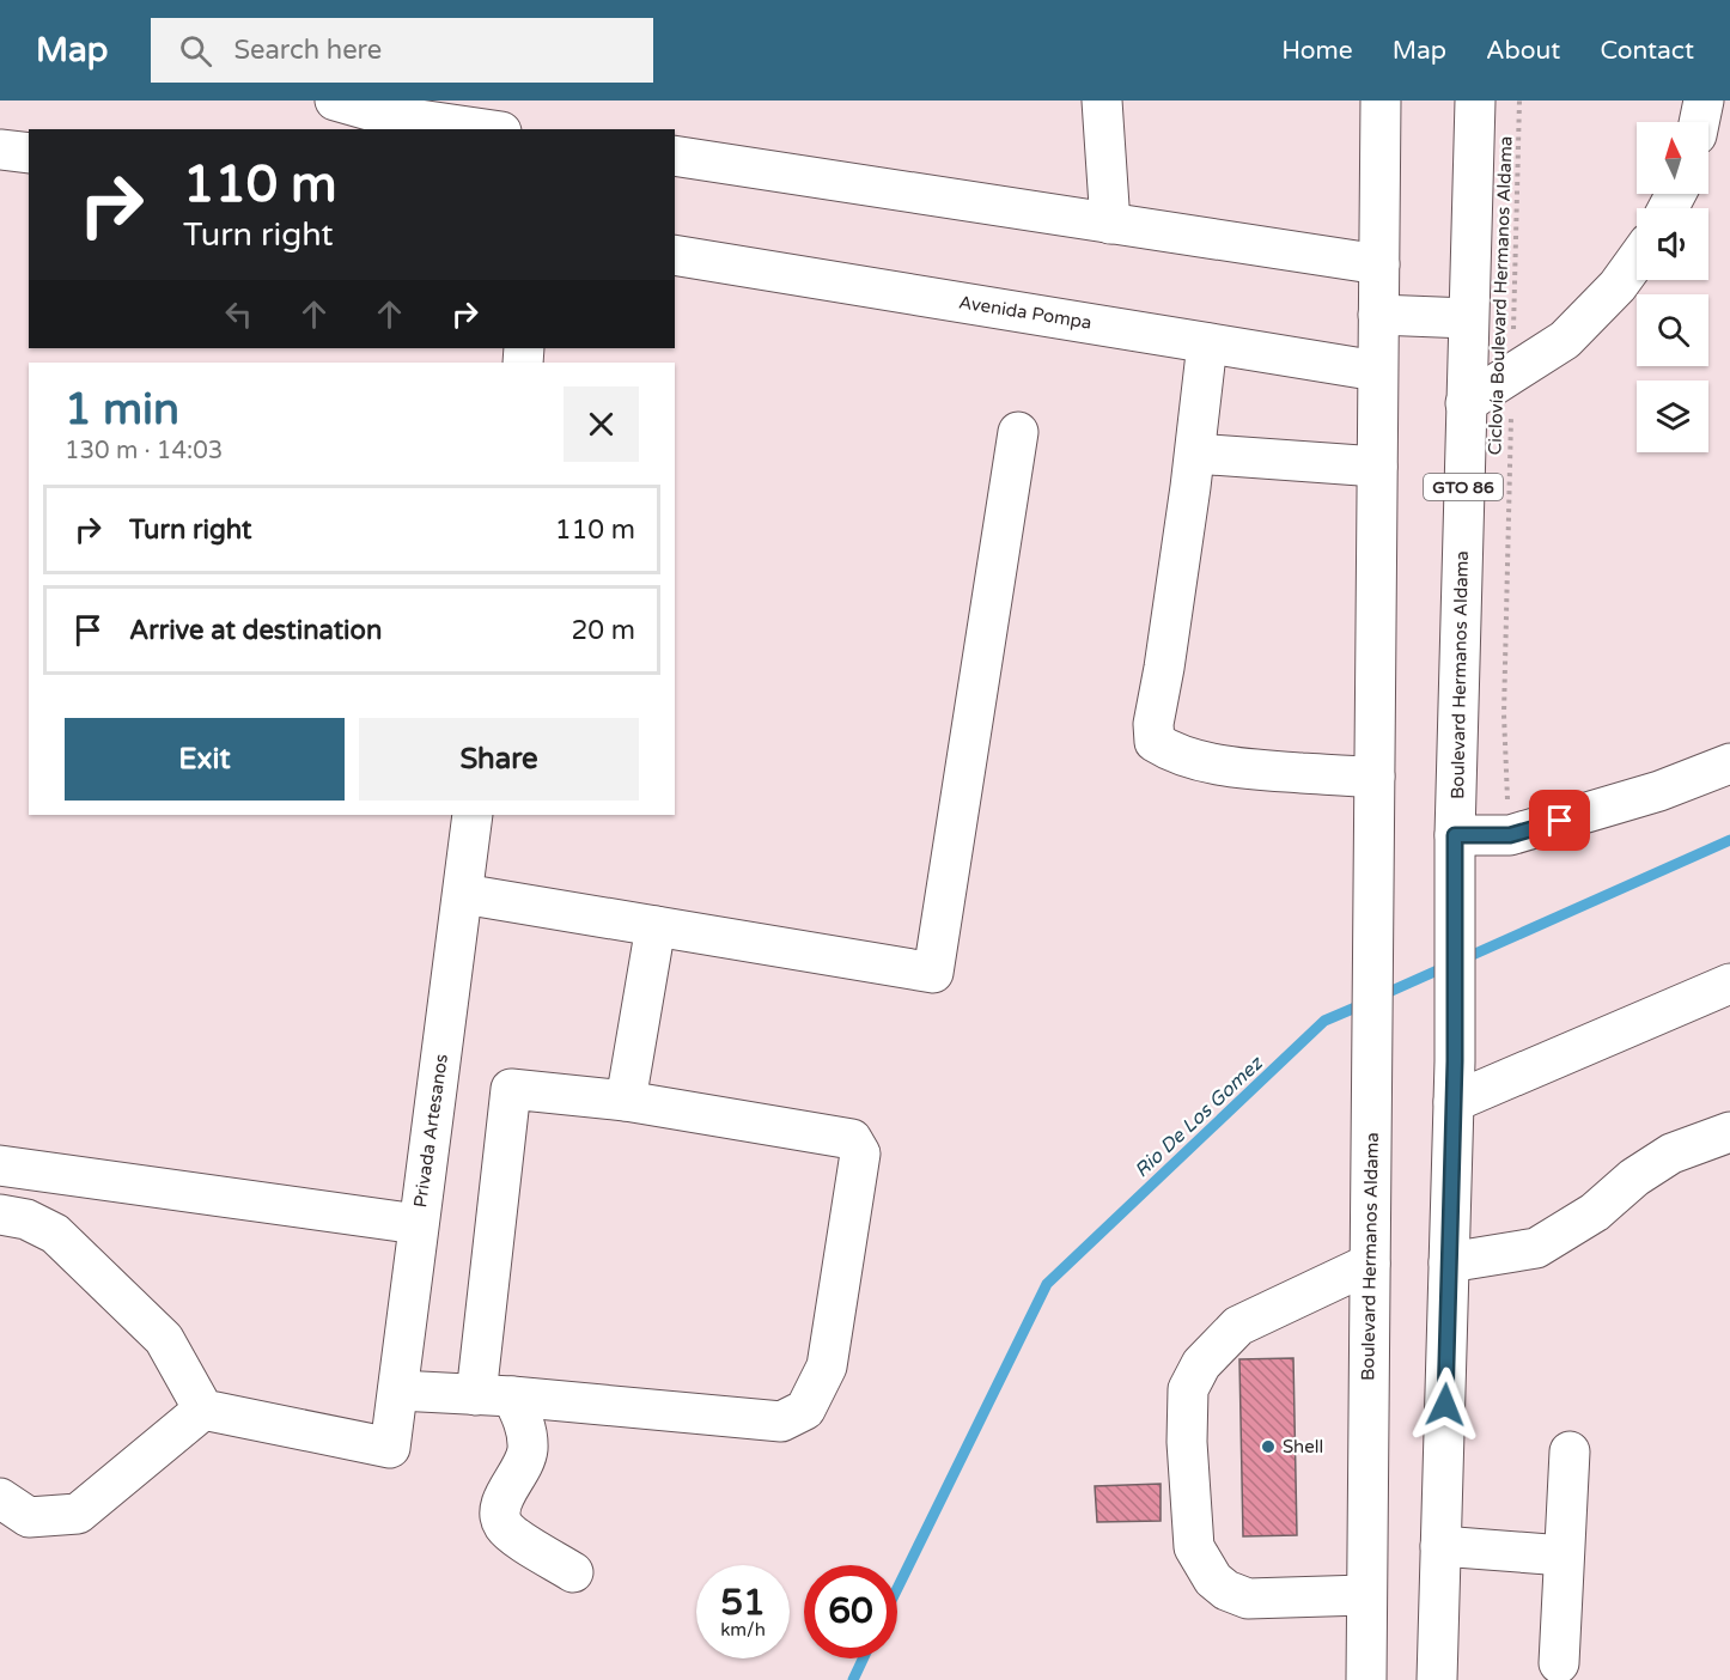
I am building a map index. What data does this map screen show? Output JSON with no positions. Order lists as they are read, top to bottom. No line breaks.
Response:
{"streets":{"main road":["Avenida Pompa","GTO 86","Boulevard Hermanos Aldama","Privada Artesanos"],"path":["Ciclovía Boulevard Hermanos Aldama"]},"crossings":[["Avenida Pompa","Boulevard Hermanos Aldama"]],"water":["Rio De Los Gomez"],"places":["Shell"],"north":"top","page":{"header":"Map","search":"Search here","nav":["Home","Map","About","Contact"],"turn":["110 m","Turn right"],"heading":["1 min","130 m · 14:03"],"list":[{"name":"Turn right","value":"110 m"},{"name":"Arrive at destination","value":"20 m"}],"buttons":["Exit","Share"],"speed":"51 km/h","limit":"60"}}
